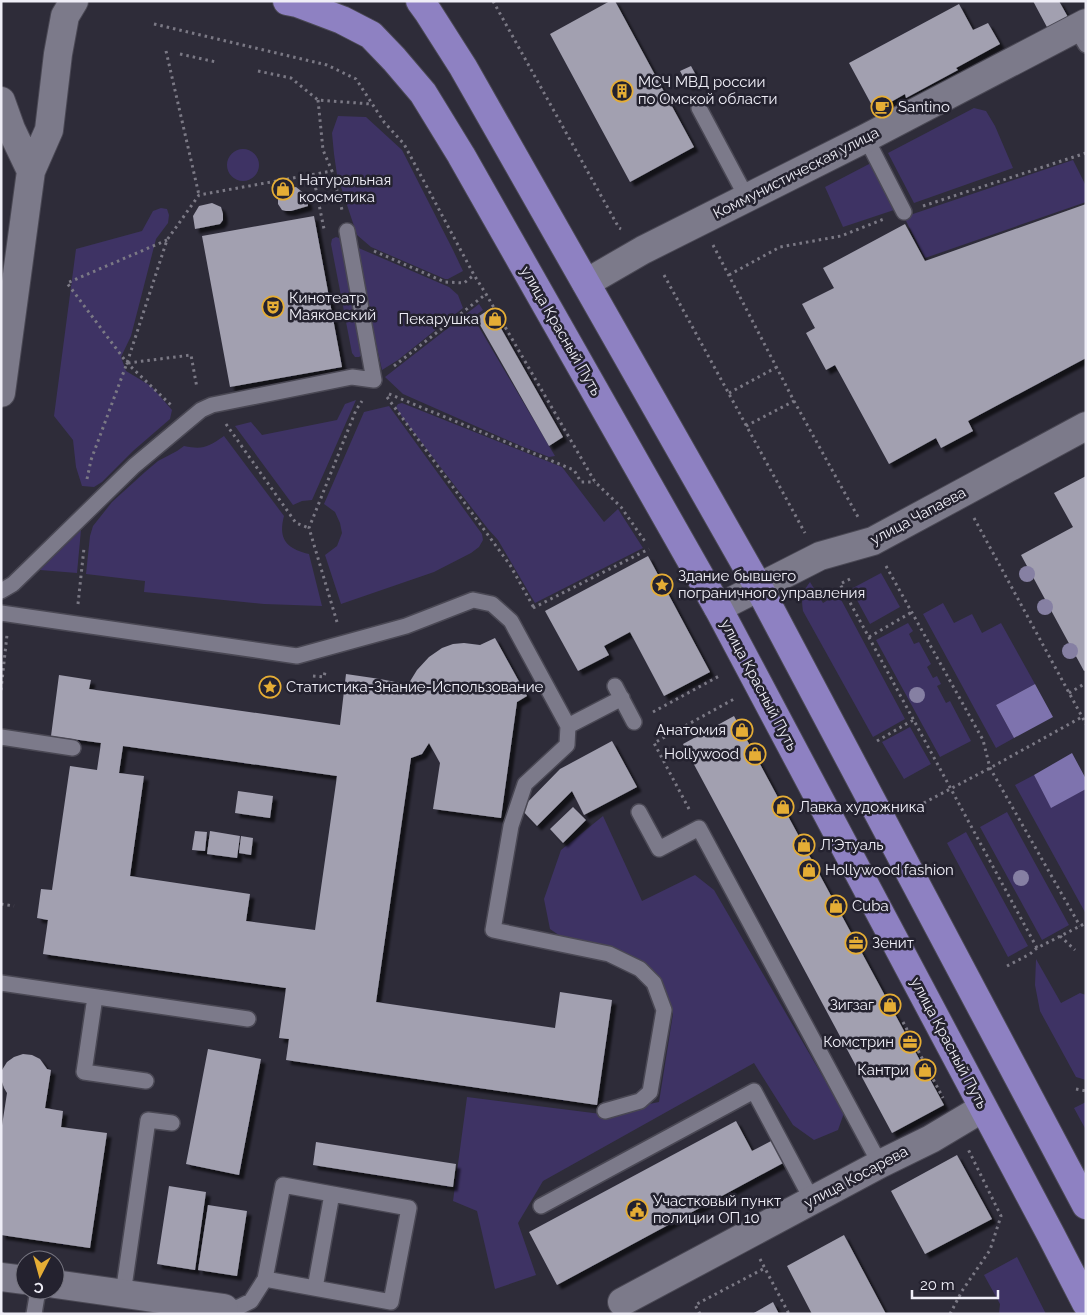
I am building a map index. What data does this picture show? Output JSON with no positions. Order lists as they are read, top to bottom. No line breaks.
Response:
{"streets":{"main road":["улица Красный Путь"],"street":["Коммунистическая улица","улица Чапаева","улица Косарева"]},"crossings":[["улица Красный Путь","улица Чапаева"],["улица Красный Путь","улица Косарева"]],"places":{"building":["МСЧ МВД россии по Омской области"],"cafe":["Santino"],"shop":["Натуральная косметика","Пекарушка","Анатомия","Hollywood","Лавка художника","Л'Этуаль","Hollywood fashion","Cuba","Зигзаг","Кантри"],"theatre":["Кинотеатр Маяковский"],"place":["Здание бывшего пограничного управления","Статистика-Знание-Использование"],"office":["Зенит","Комстрин"],"public building":["Участковый пункт полиции ОП 10"]},"scale_bar":"20 m","north":"bottom"}
